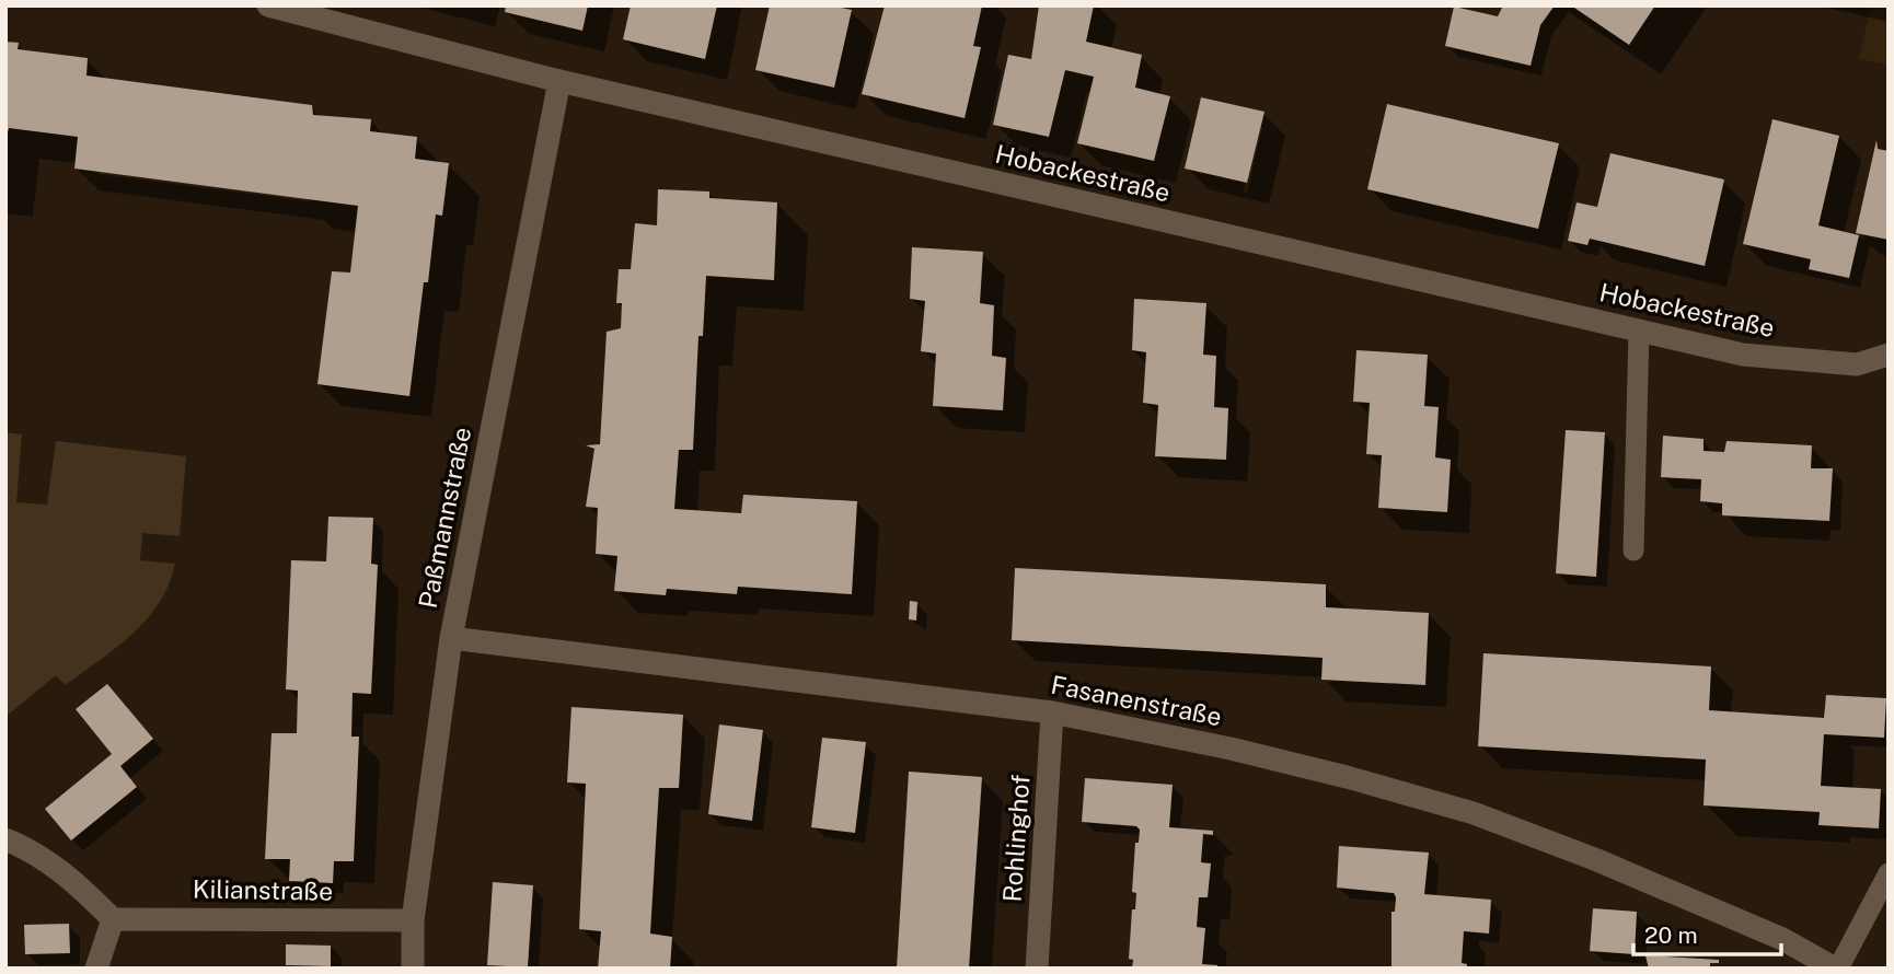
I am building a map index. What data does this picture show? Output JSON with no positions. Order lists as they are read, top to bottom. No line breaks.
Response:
{"streets":{"street":["Hobackestraße","Paßmannstraße","Fasanenstraße","Rohlinghof","Kilianstraße"]},"crossings":[["Hobackestraße","Paßmannstraße"],["Paßmannstraße","Fasanenstraße"],["Paßmannstraße","Kilianstraße"],["Fasanenstraße","Rohlinghof"]],"scale_bar":"20 m"}
